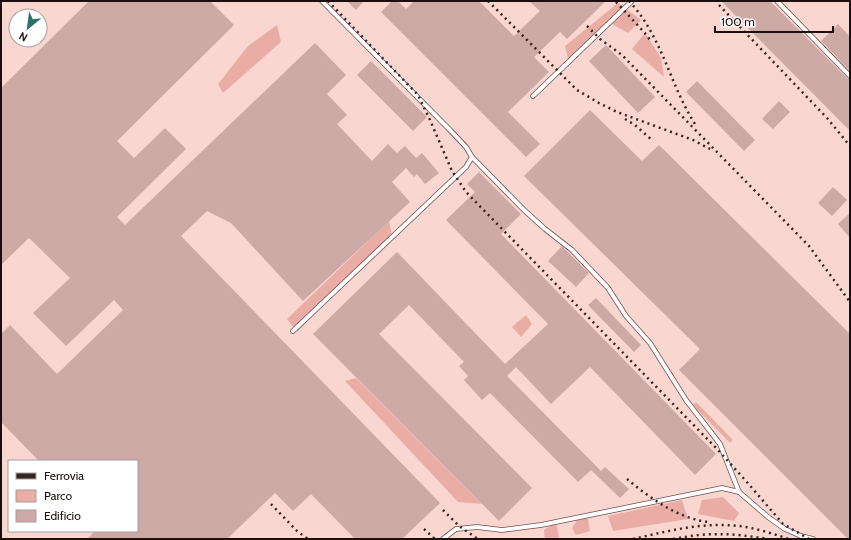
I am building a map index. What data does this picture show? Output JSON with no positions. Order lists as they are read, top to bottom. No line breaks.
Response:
{"legend":["Ferrovia","Parco","Edificio"],"scale_bar":"100 m","north":"bottom left"}
